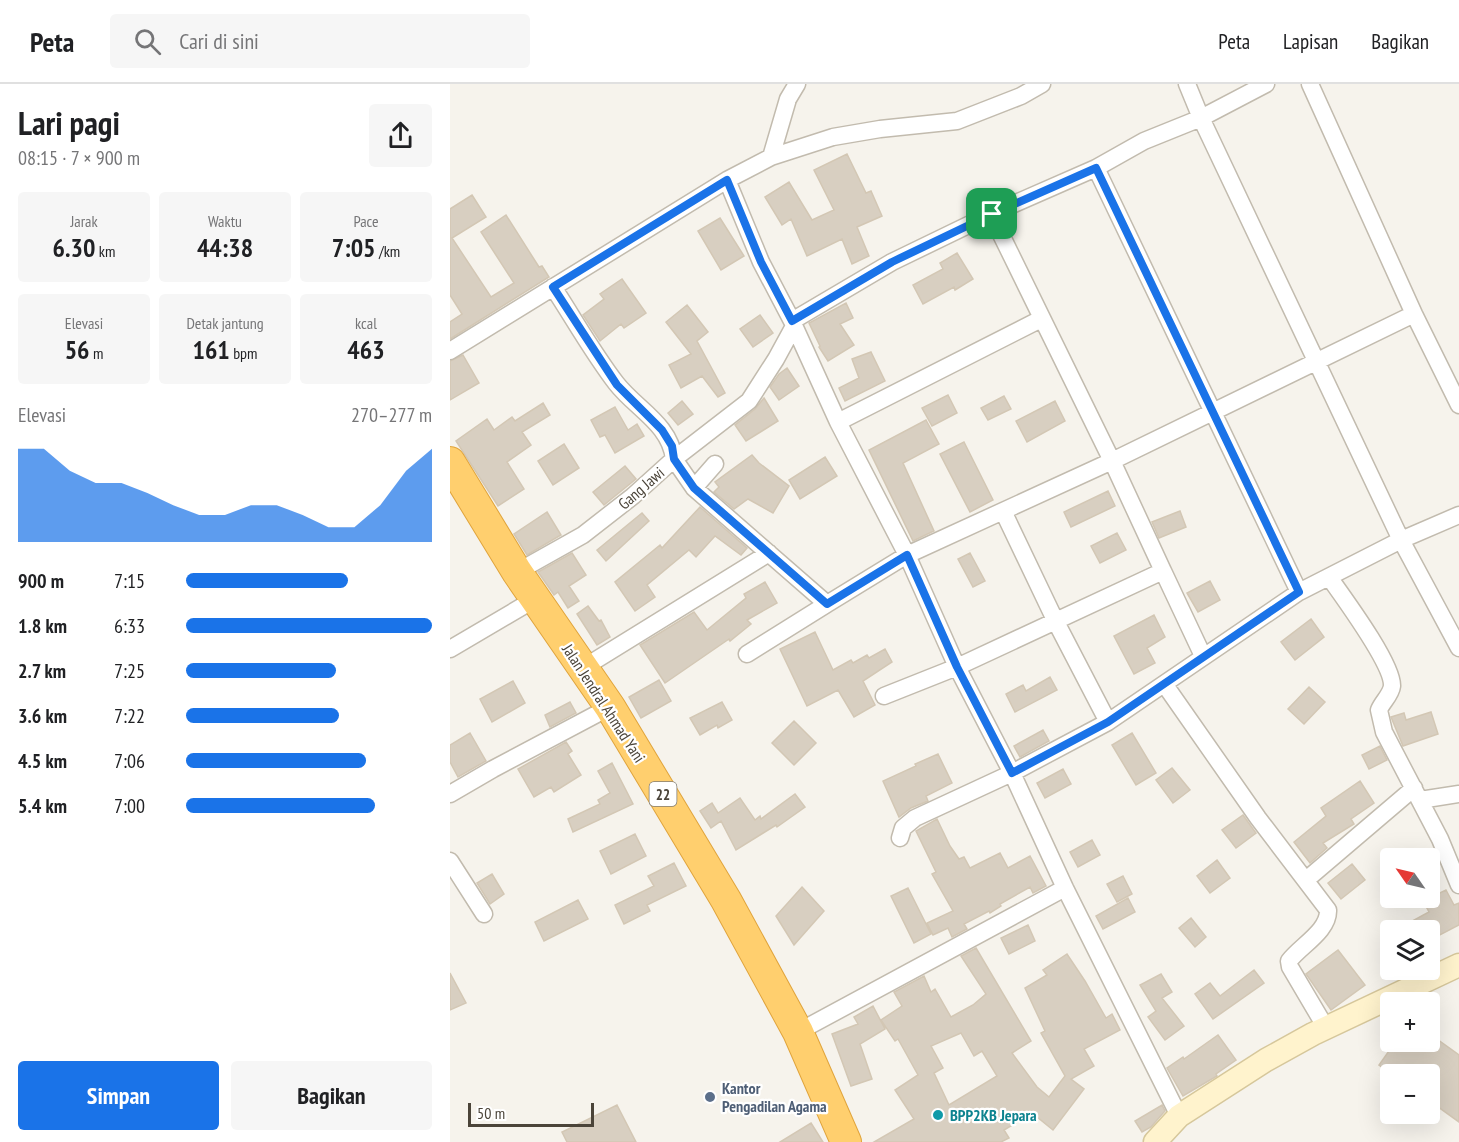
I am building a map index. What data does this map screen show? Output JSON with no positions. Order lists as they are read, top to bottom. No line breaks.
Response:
{"streets":{"highway":["Jalan Jendral Ahmad Yani","22"],"street":["Gang Jawi"]},"crossings":[["Gang Jawi","Jalan Jendral Ahmad Yani"]],"places":["Kantor Pengadilan Agama","BPP2KB Jepara"],"scale_bar":"50 m","north":"top left","page":{"header":"Peta","search":"Cari di sini","nav":["Peta","Lapisan","Bagikan"],"heading":["Lari pagi","08:15 · 7 × 900 m"],"stats":[["Jarak","6.30 km"],["Waktu","44:38"],["Pace","7:05 /km"],["Elevasi","56 m"],["Detak jantung","161 bpm"],["kcal","463"]],"chart":["Elevasi","270–277 m"],"list":[{"name":"900 m","note":"7:15"},{"name":"1.8 km","note":"6:33"},{"name":"2.7 km","note":"7:25"},{"name":"3.6 km","note":"7:22"},{"name":"4.5 km","note":"7:06"},{"name":"5.4 km","note":"7:00"}],"map_buttons":["+","−"],"buttons":["Simpan","Bagikan"],"scale":"50 m"}}
